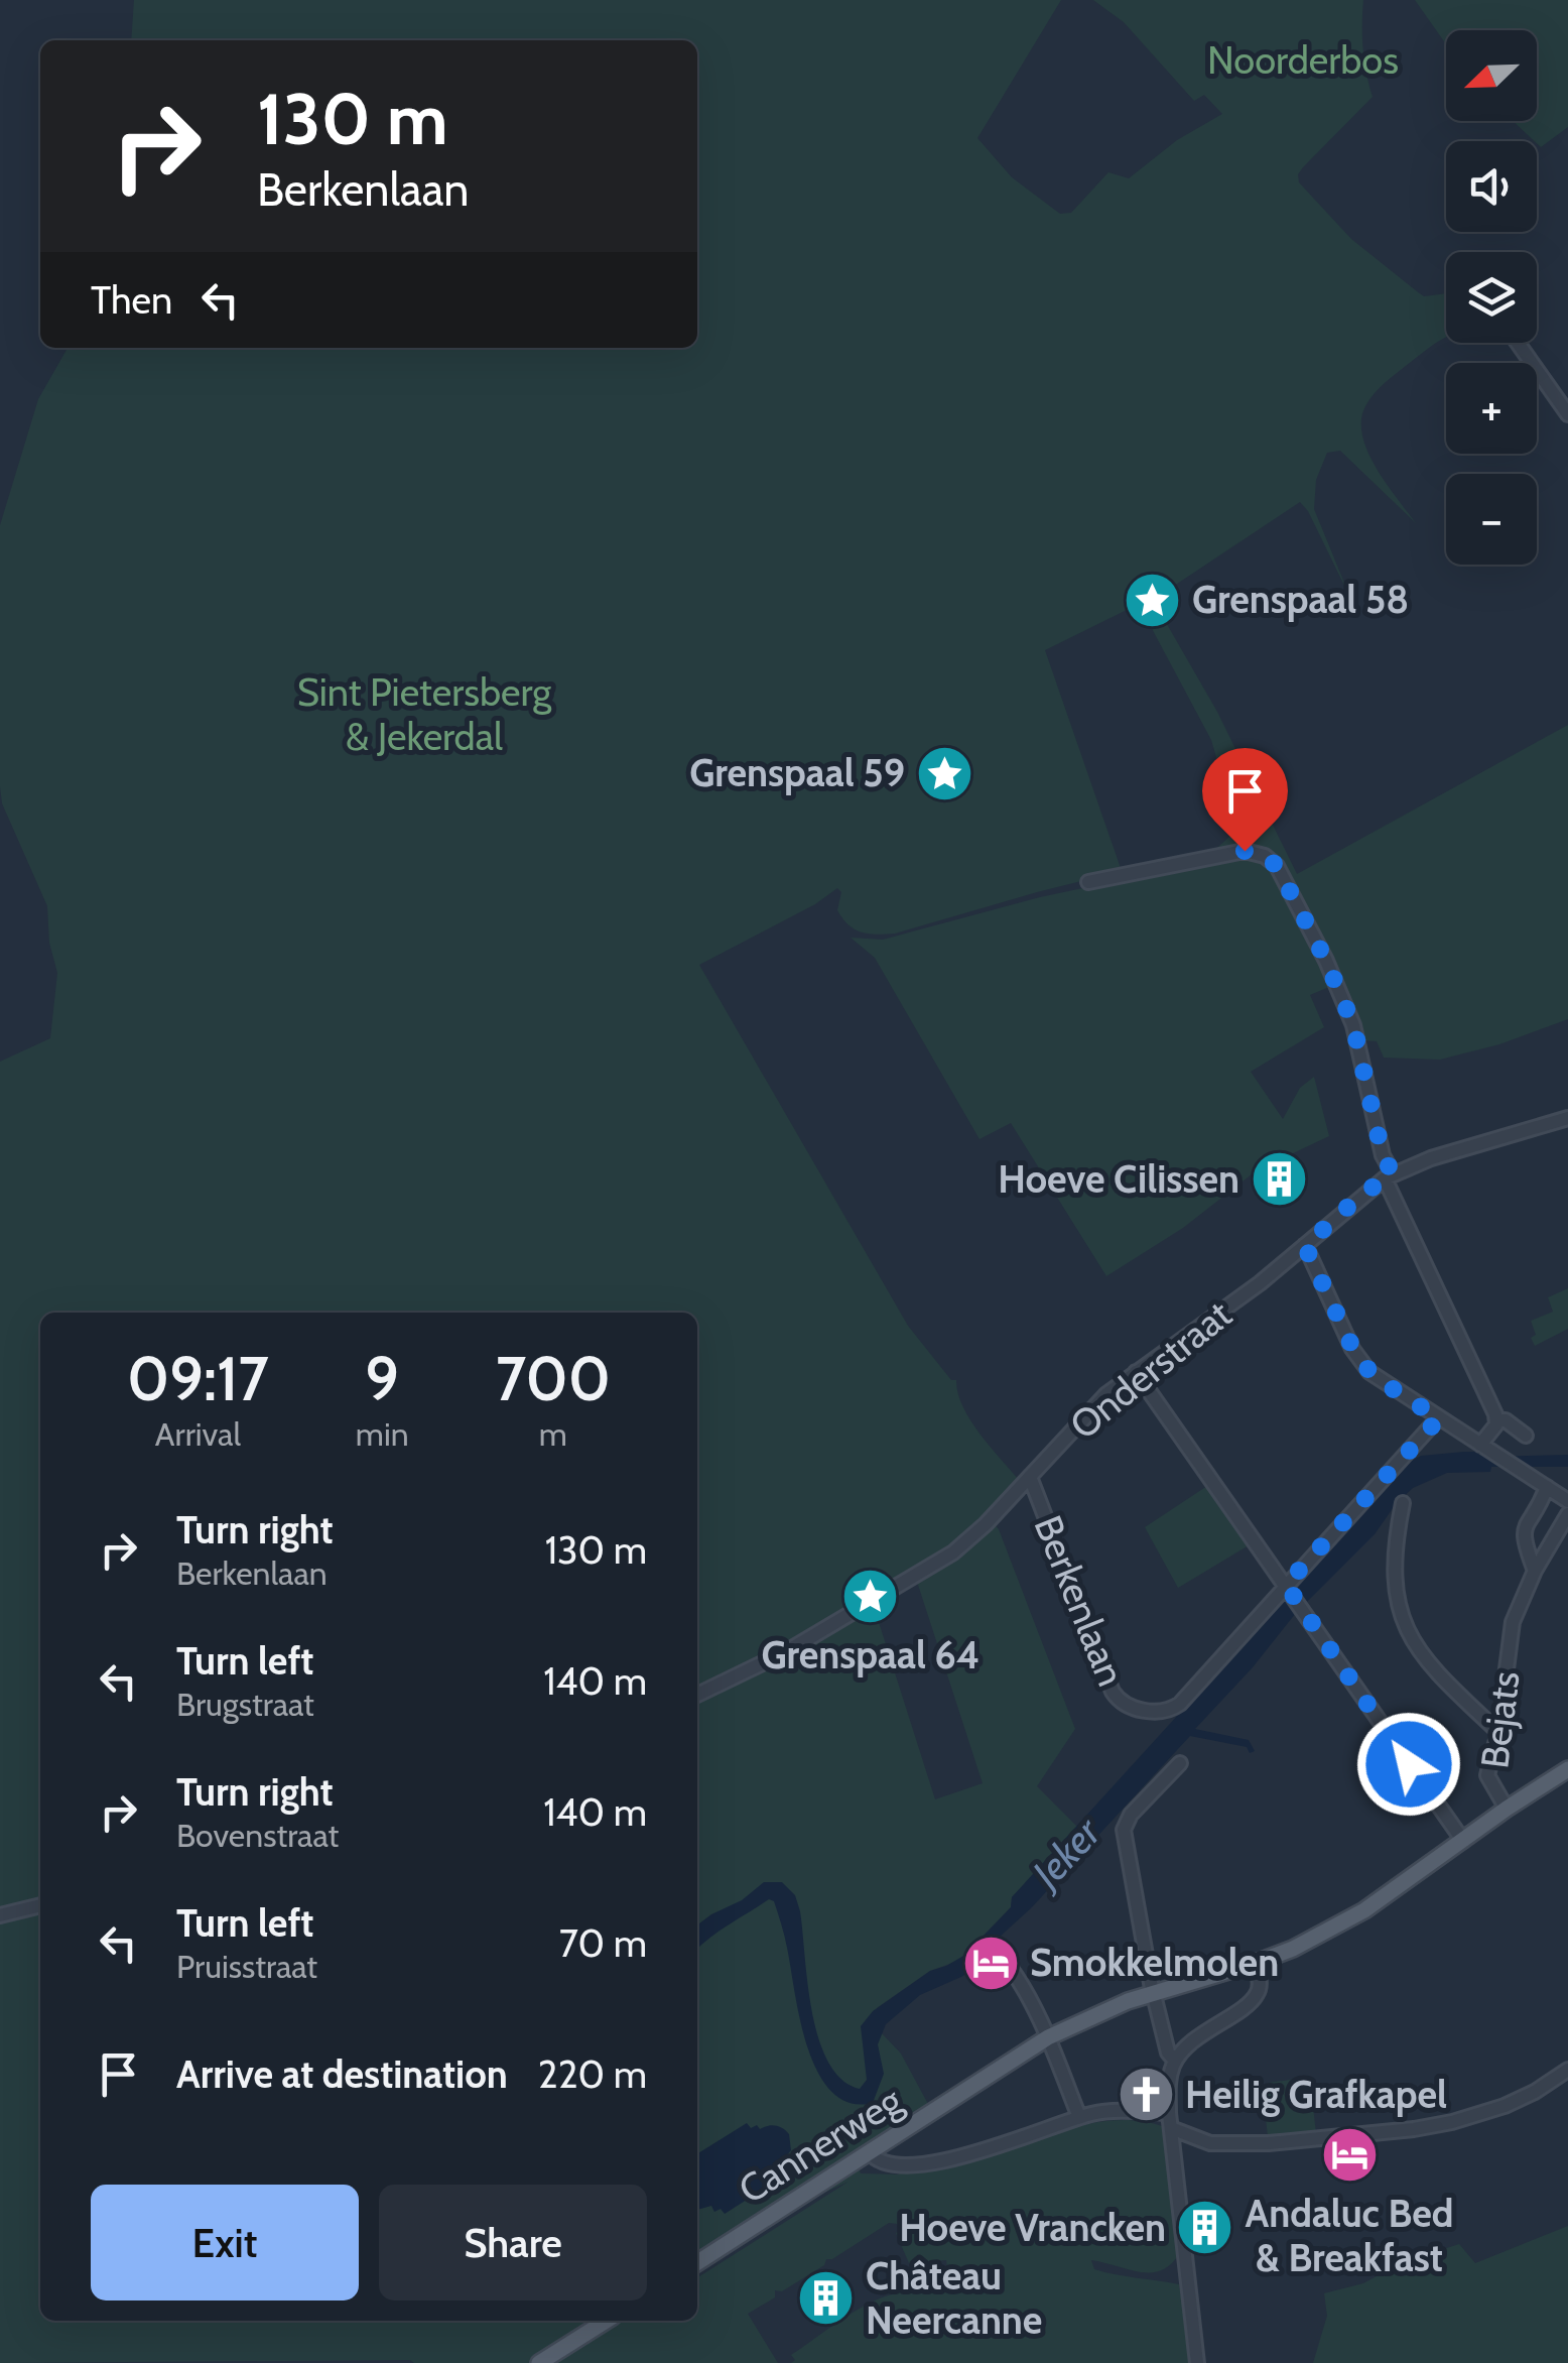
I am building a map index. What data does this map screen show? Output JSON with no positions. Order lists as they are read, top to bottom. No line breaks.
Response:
{"streets":{"main road":["Cannerweg"],"street":["Onderstraat","Berkenlaan","Bejats"]},"crossings":[["Onderstraat","Berkenlaan"],["Bejats","Cannerweg"]],"water":["Jeker"],"parks":["Noorderbos","Sint Pietersberg & Jekerdal"],"places":{"place":["Grenspaal 58","Grenspaal 59","Grenspaal 64"],"building":["Hoeve Cilissen","Hoeve Vrancken","Château Neercanne"],"hotel":["Smokkelmolen","Andaluc Bed & Breakfast"],"church":["Heilig Grafkapel"]},"north":"bottom left","page":{"map_buttons":["+","−"],"turn":["130 m","Berkenlaan"],"then":"Then","eta":["09:17","Arrival","9","min","700","m"],"list":[{"name":"Turn right","note":"Berkenlaan","value":"130 m"},{"name":"Turn left","note":"Brugstraat","value":"140 m"},{"name":"Turn right","note":"Bovenstraat","value":"140 m"},{"name":"Turn left","note":"Pruisstraat","value":"70 m"},{"name":"Arrive at destination","value":"220 m"}],"buttons":["Exit","Share"]}}
